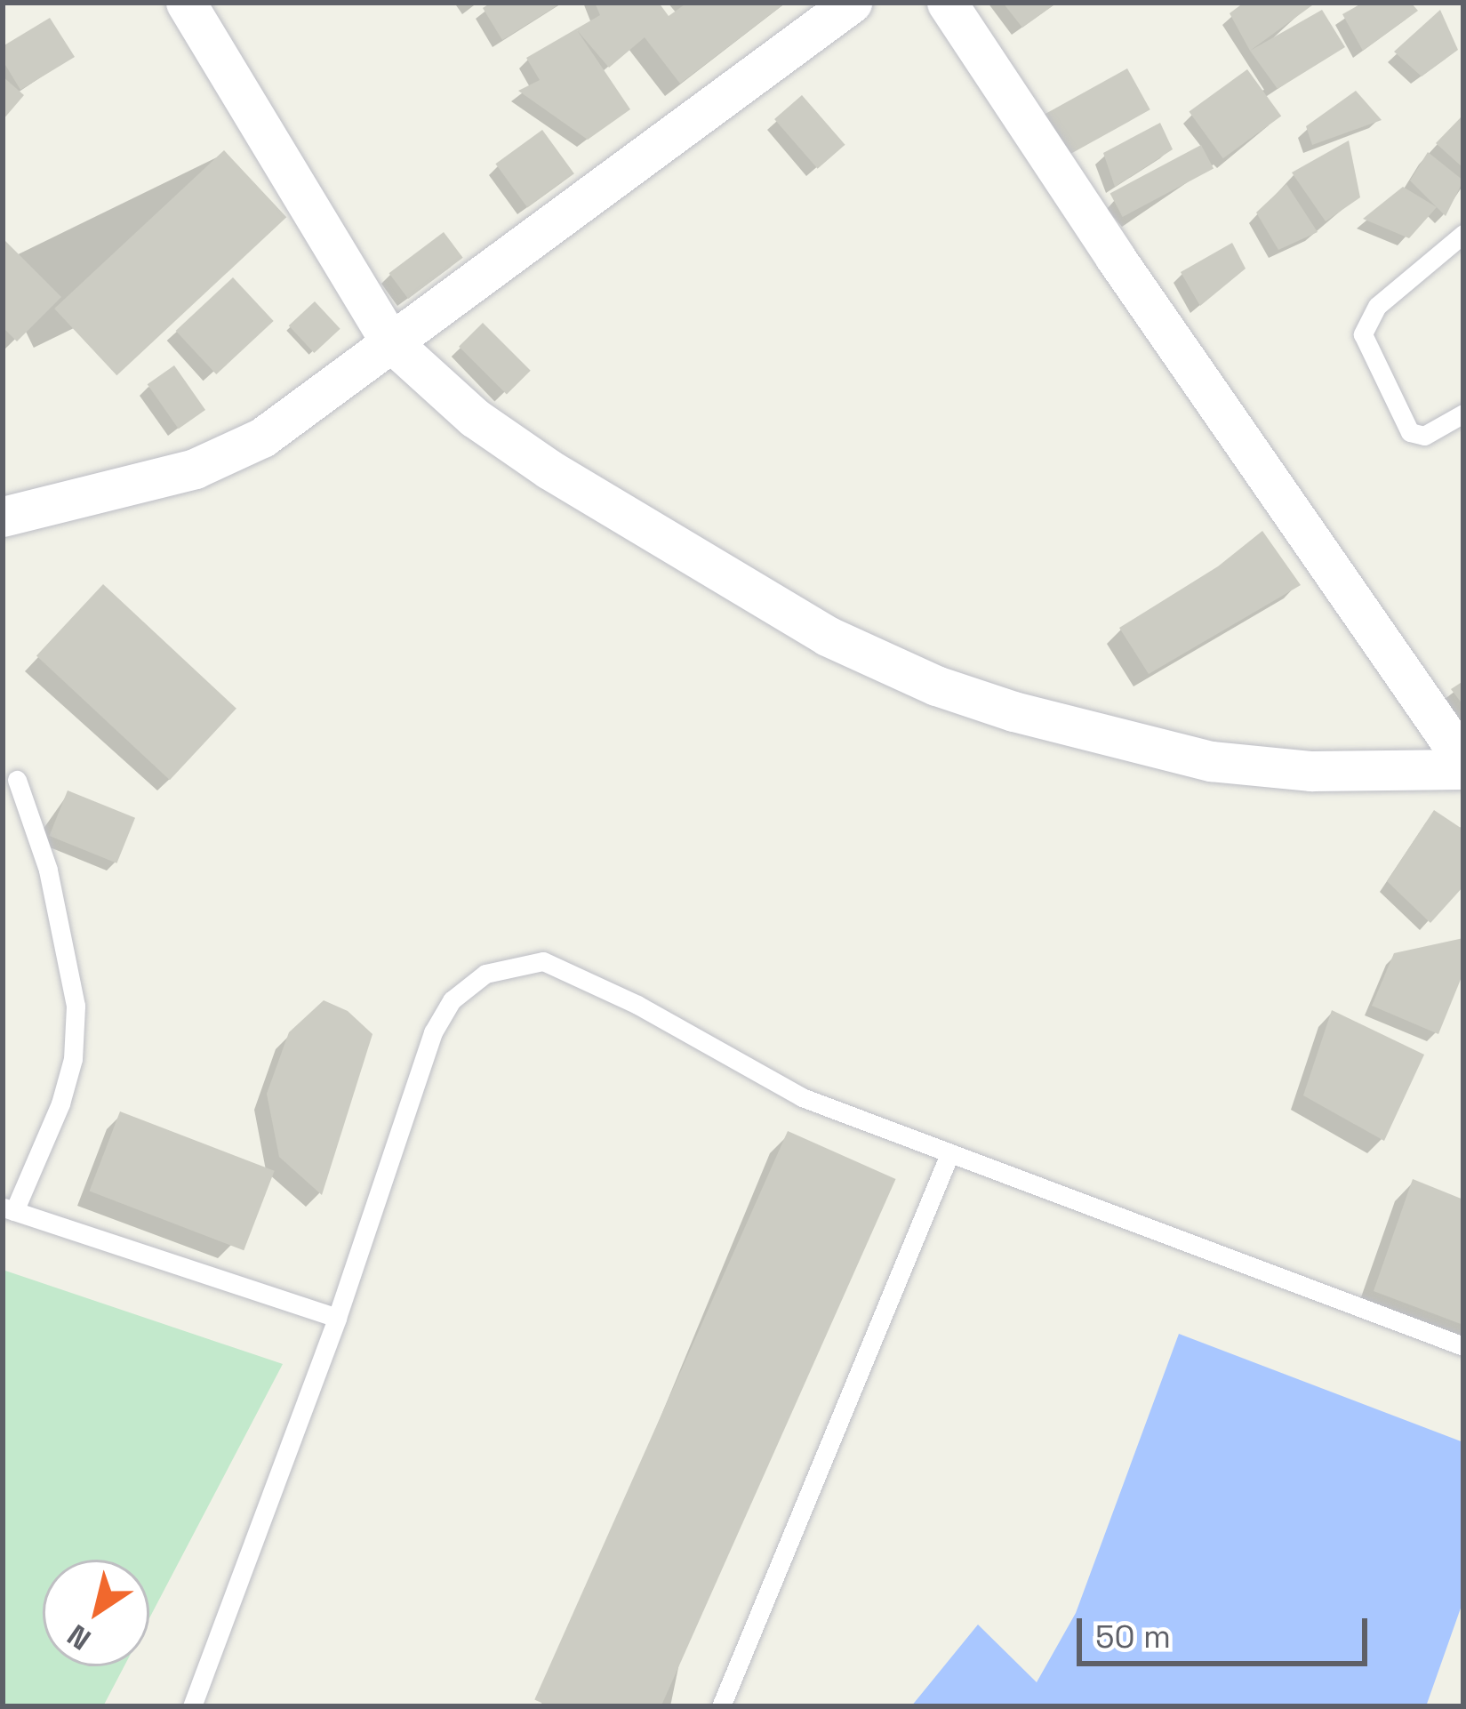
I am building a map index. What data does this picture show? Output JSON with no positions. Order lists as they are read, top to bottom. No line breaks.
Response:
{"scale_bar":"50 m","north":"bottom left"}
